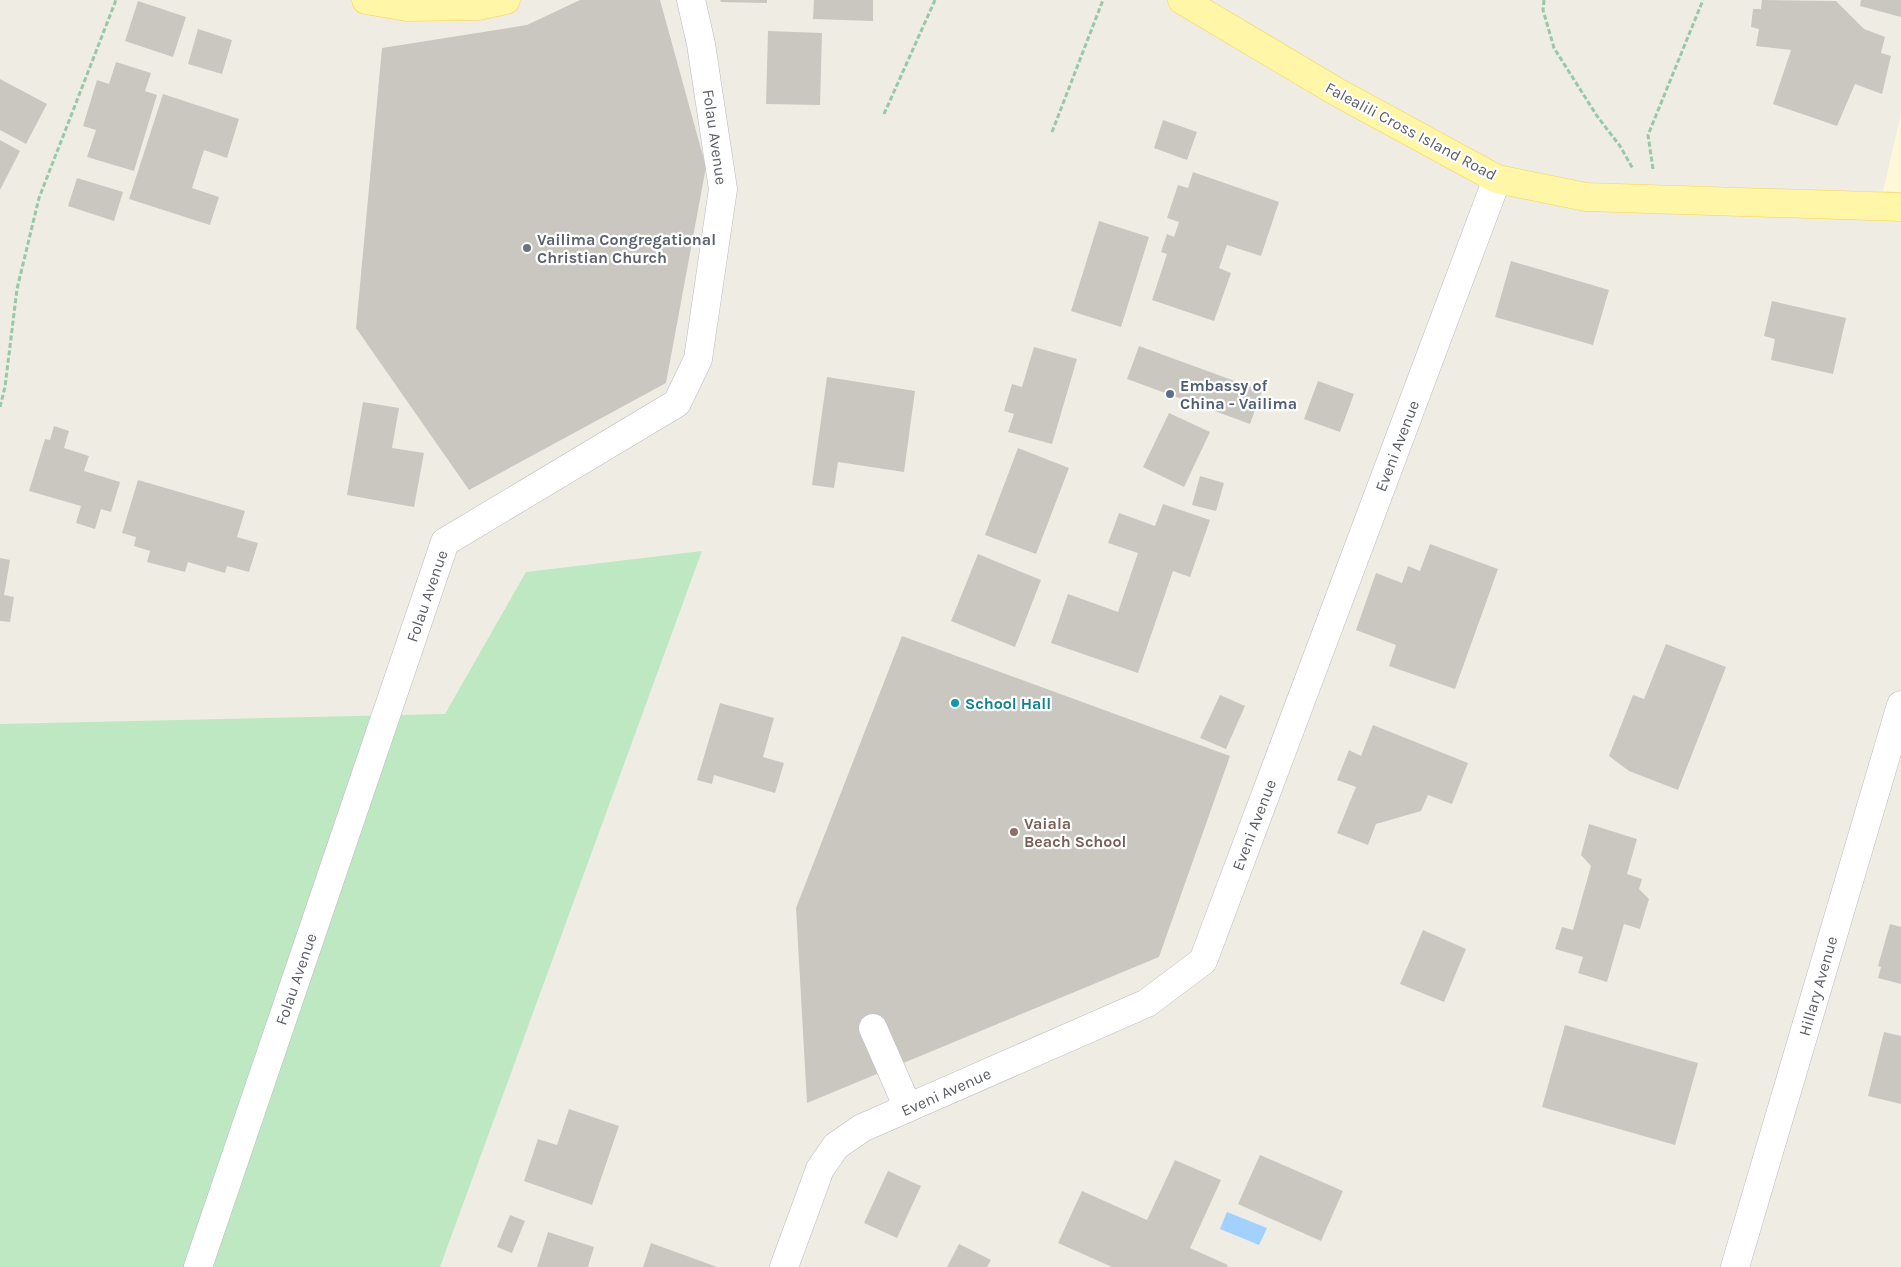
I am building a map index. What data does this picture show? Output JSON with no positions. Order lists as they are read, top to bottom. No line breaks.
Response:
{"streets":{"main road":["Falealili Cross Island Road"],"street":["Folau Avenue","Eveni Avenue","Hillary Avenue"]},"crossings":[["Falealili Cross Island Road","Eveni Avenue"]],"places":["Vailima Congregational Christian Church","Embassy of China - Vailima","School Hall","Vaiala Beach School"]}
